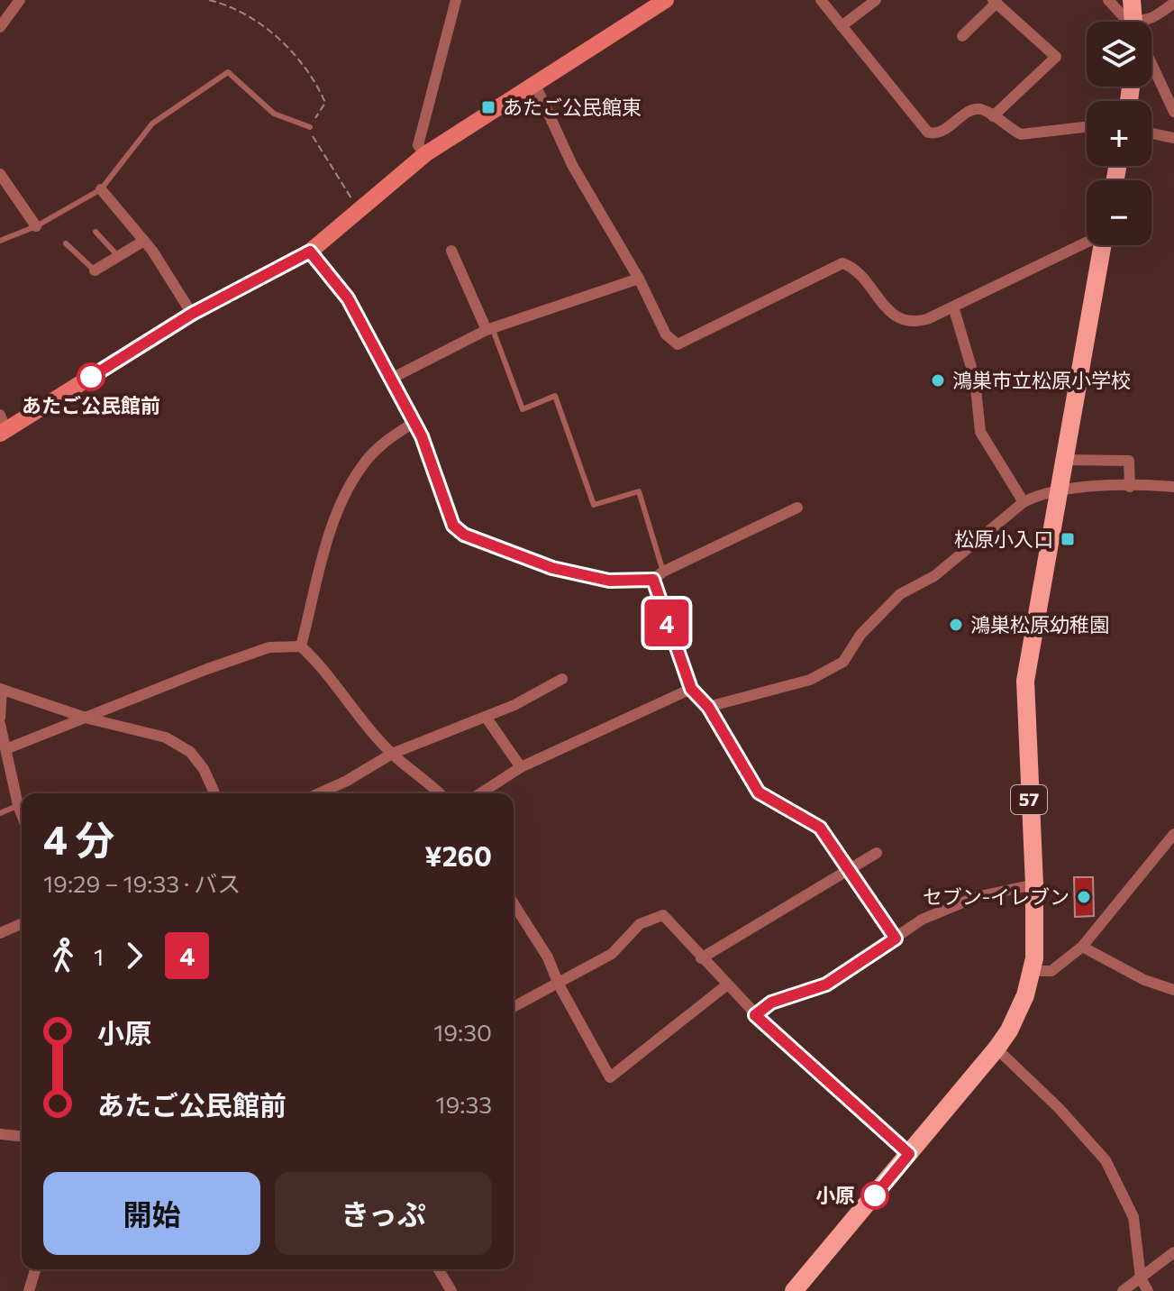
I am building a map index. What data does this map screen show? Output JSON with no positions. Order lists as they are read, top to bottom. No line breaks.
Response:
{"streets":{"main road":["57"]},"places":{"transit":["あたご公民館東","松原小入口"],"other":["あたご公民館前","鴻巣市立松原小学校","鴻巣松原幼稚園","セブン-イレブン","小原"]},"lines":["bus line 4"],"page":{"on_map":"4","map_buttons":["+","−"],"heading":["4 分","19:29 – 19:33 · バス","¥260"],"legs":["1","4"],"list":[{"name":"小原","value":"19:30"},{"name":"あたご公民館前","value":"19:33"}],"buttons":["開始","きっぷ"]}}
